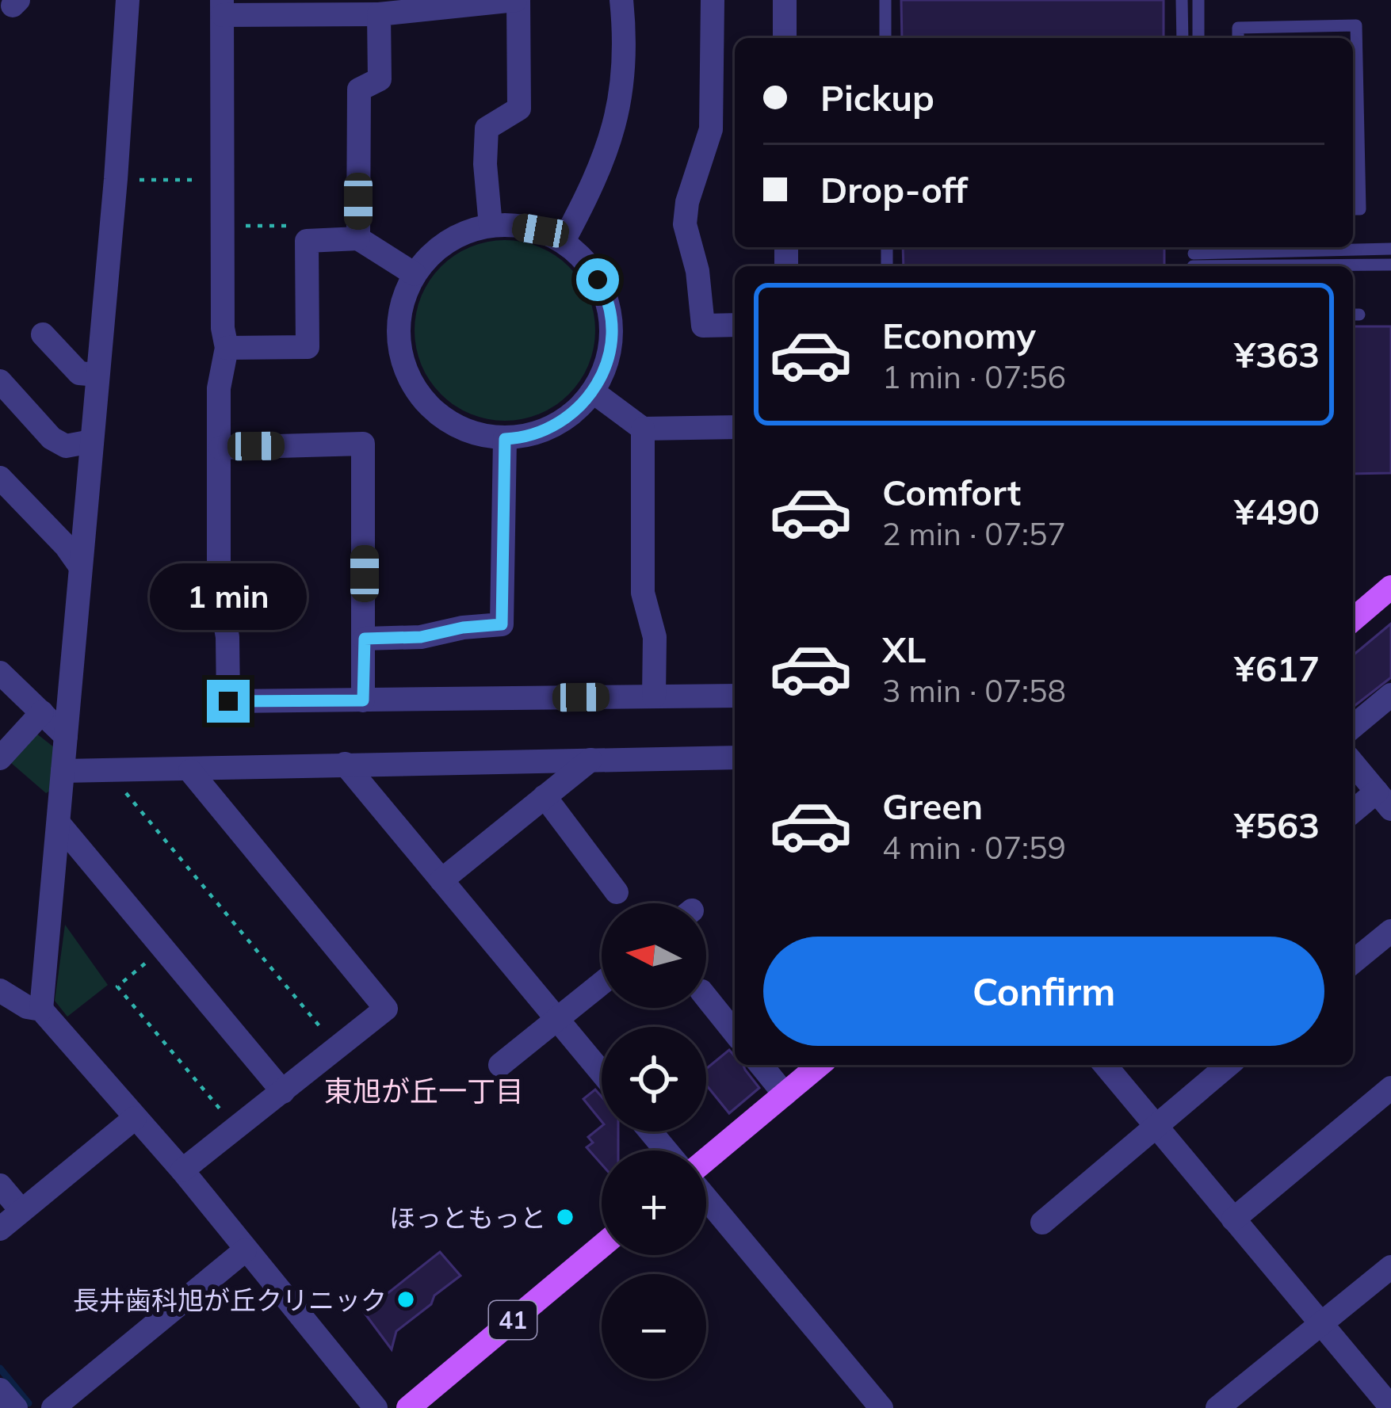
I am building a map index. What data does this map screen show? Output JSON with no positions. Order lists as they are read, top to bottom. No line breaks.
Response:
{"streets":{"main road":["41"]},"districts":["東旭が丘一丁目"],"places":["ほっともっと","長井歯科旭が丘クリニック"],"north":"left","page":{"banner":["Pickup","Drop-off"],"list":[{"name":"Economy","note":"1 min · 07:56","value":"¥363"},{"name":"Comfort","note":"2 min · 07:57","value":"¥490"},{"name":"XL","note":"3 min · 07:58","value":"¥617"},{"name":"Green","note":"4 min · 07:59","value":"¥563"}],"bubble":"1 min","map_buttons":["+","−"],"buttons":"Confirm"}}
